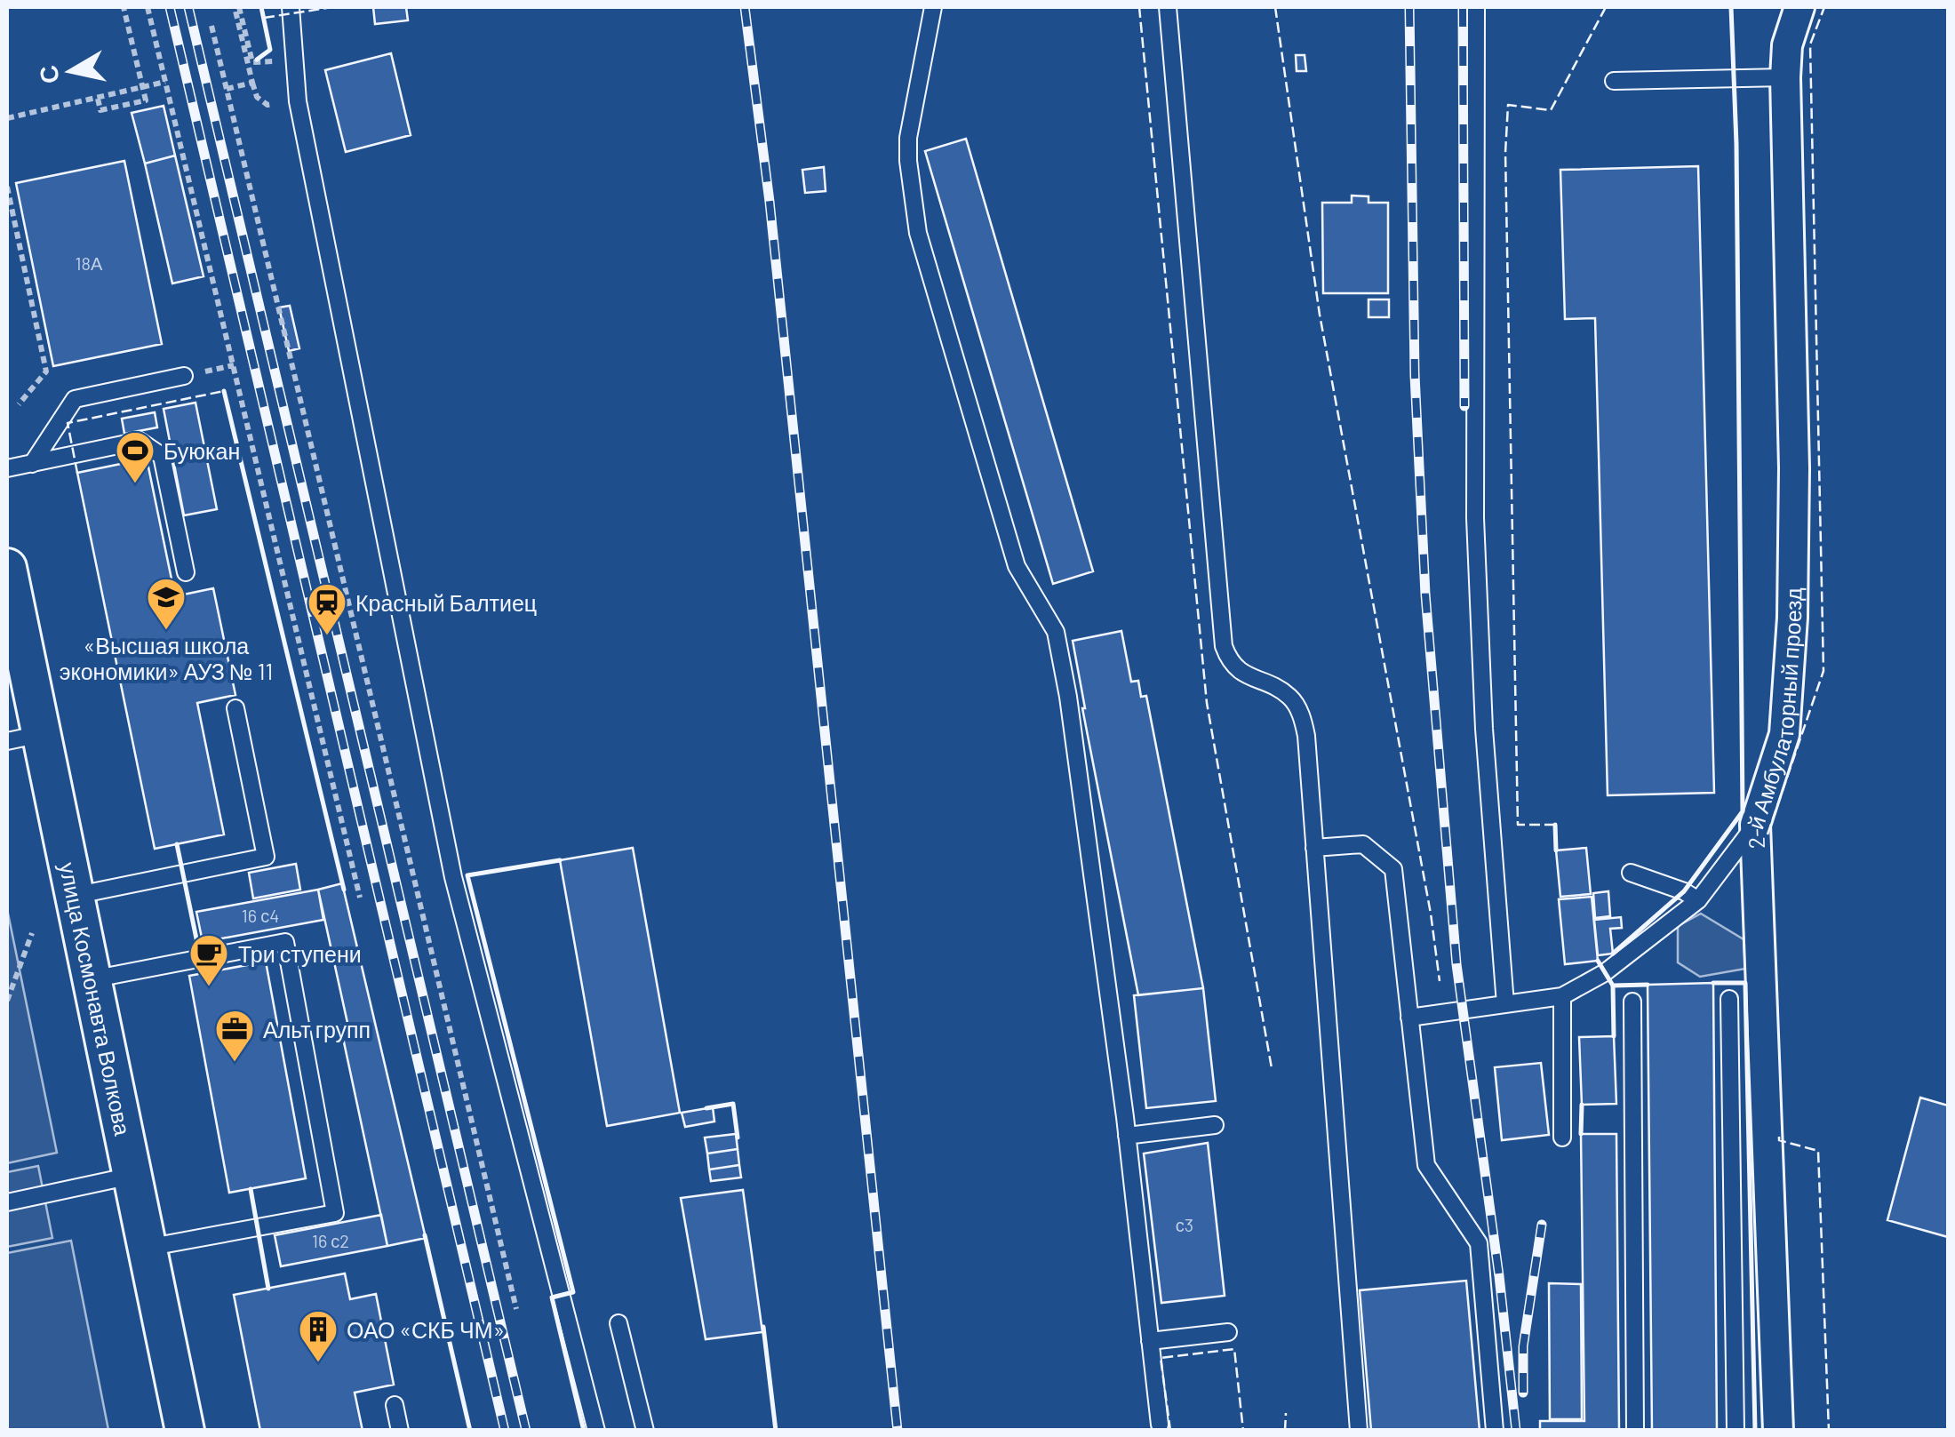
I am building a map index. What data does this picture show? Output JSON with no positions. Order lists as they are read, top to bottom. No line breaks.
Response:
{"streets":{"street":["2-й Амбулаторный проезд","улица Космонавта Волкова"]},"places":{"sports":["Буюкан"],"school or university":["«Высшая школа экономики» АУЗ № 11"],"station":["Красный Балтиец"],"cafe":["Три ступени"],"office":["Альт групп"],"building":["ОАО «СКБ ЧМ»"]},"house_numbers":["18А","16 с4","с3","16 с2"],"north":"left"}
